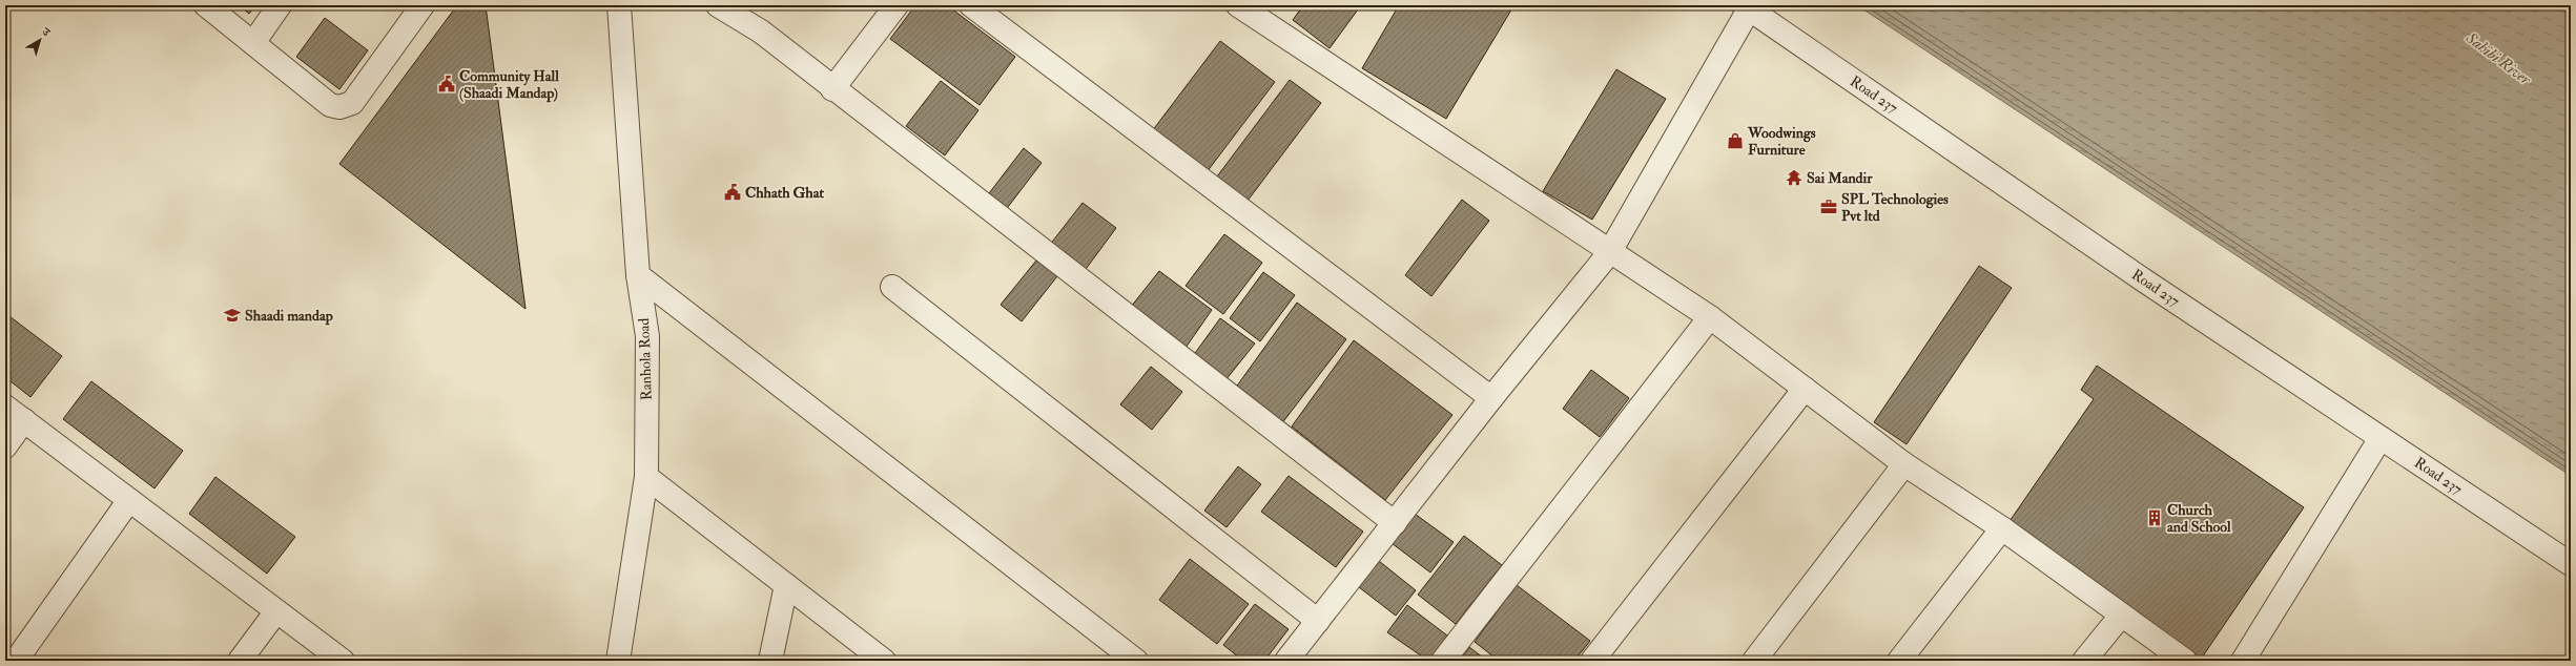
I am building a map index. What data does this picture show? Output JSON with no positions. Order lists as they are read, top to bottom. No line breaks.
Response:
{"streets":{"street":["Road 237","Ranhola Road"]},"water":["Sahibi River"],"places":{"public building":["Community Hall (Shaadi Mandap)","Chhath Ghat"],"shop":["Woodwings Furniture"],"temple":["Sai Mandir"],"office":["SPL Technologies Pvt ltd"],"school or university":["Shaadi mandap"],"building":["Church and School"]},"north":"top right"}
